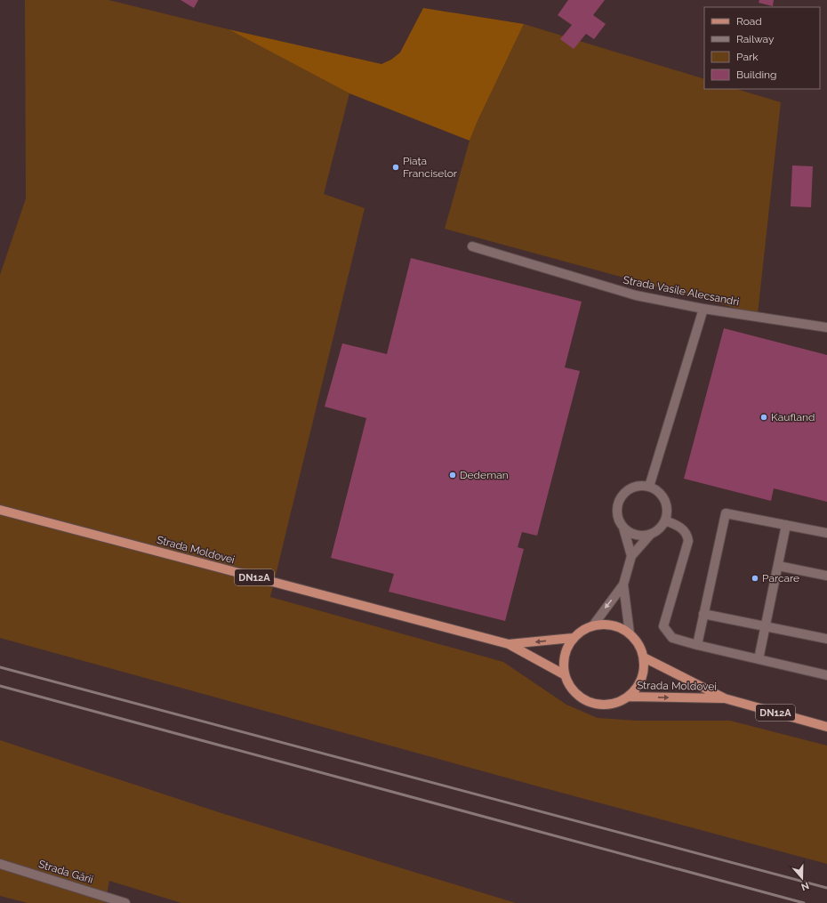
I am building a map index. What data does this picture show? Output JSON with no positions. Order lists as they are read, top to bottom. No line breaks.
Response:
{"streets":{"main road":["Strada Moldovei","DN12A"],"street":["Strada Vasile Alecsandri","Strada Gării"]},"places":["Piața Franciselor","Kaufland","Dedeman","Parcare"],"legend":["Road","Railway","Park","Building"],"north":"bottom"}
